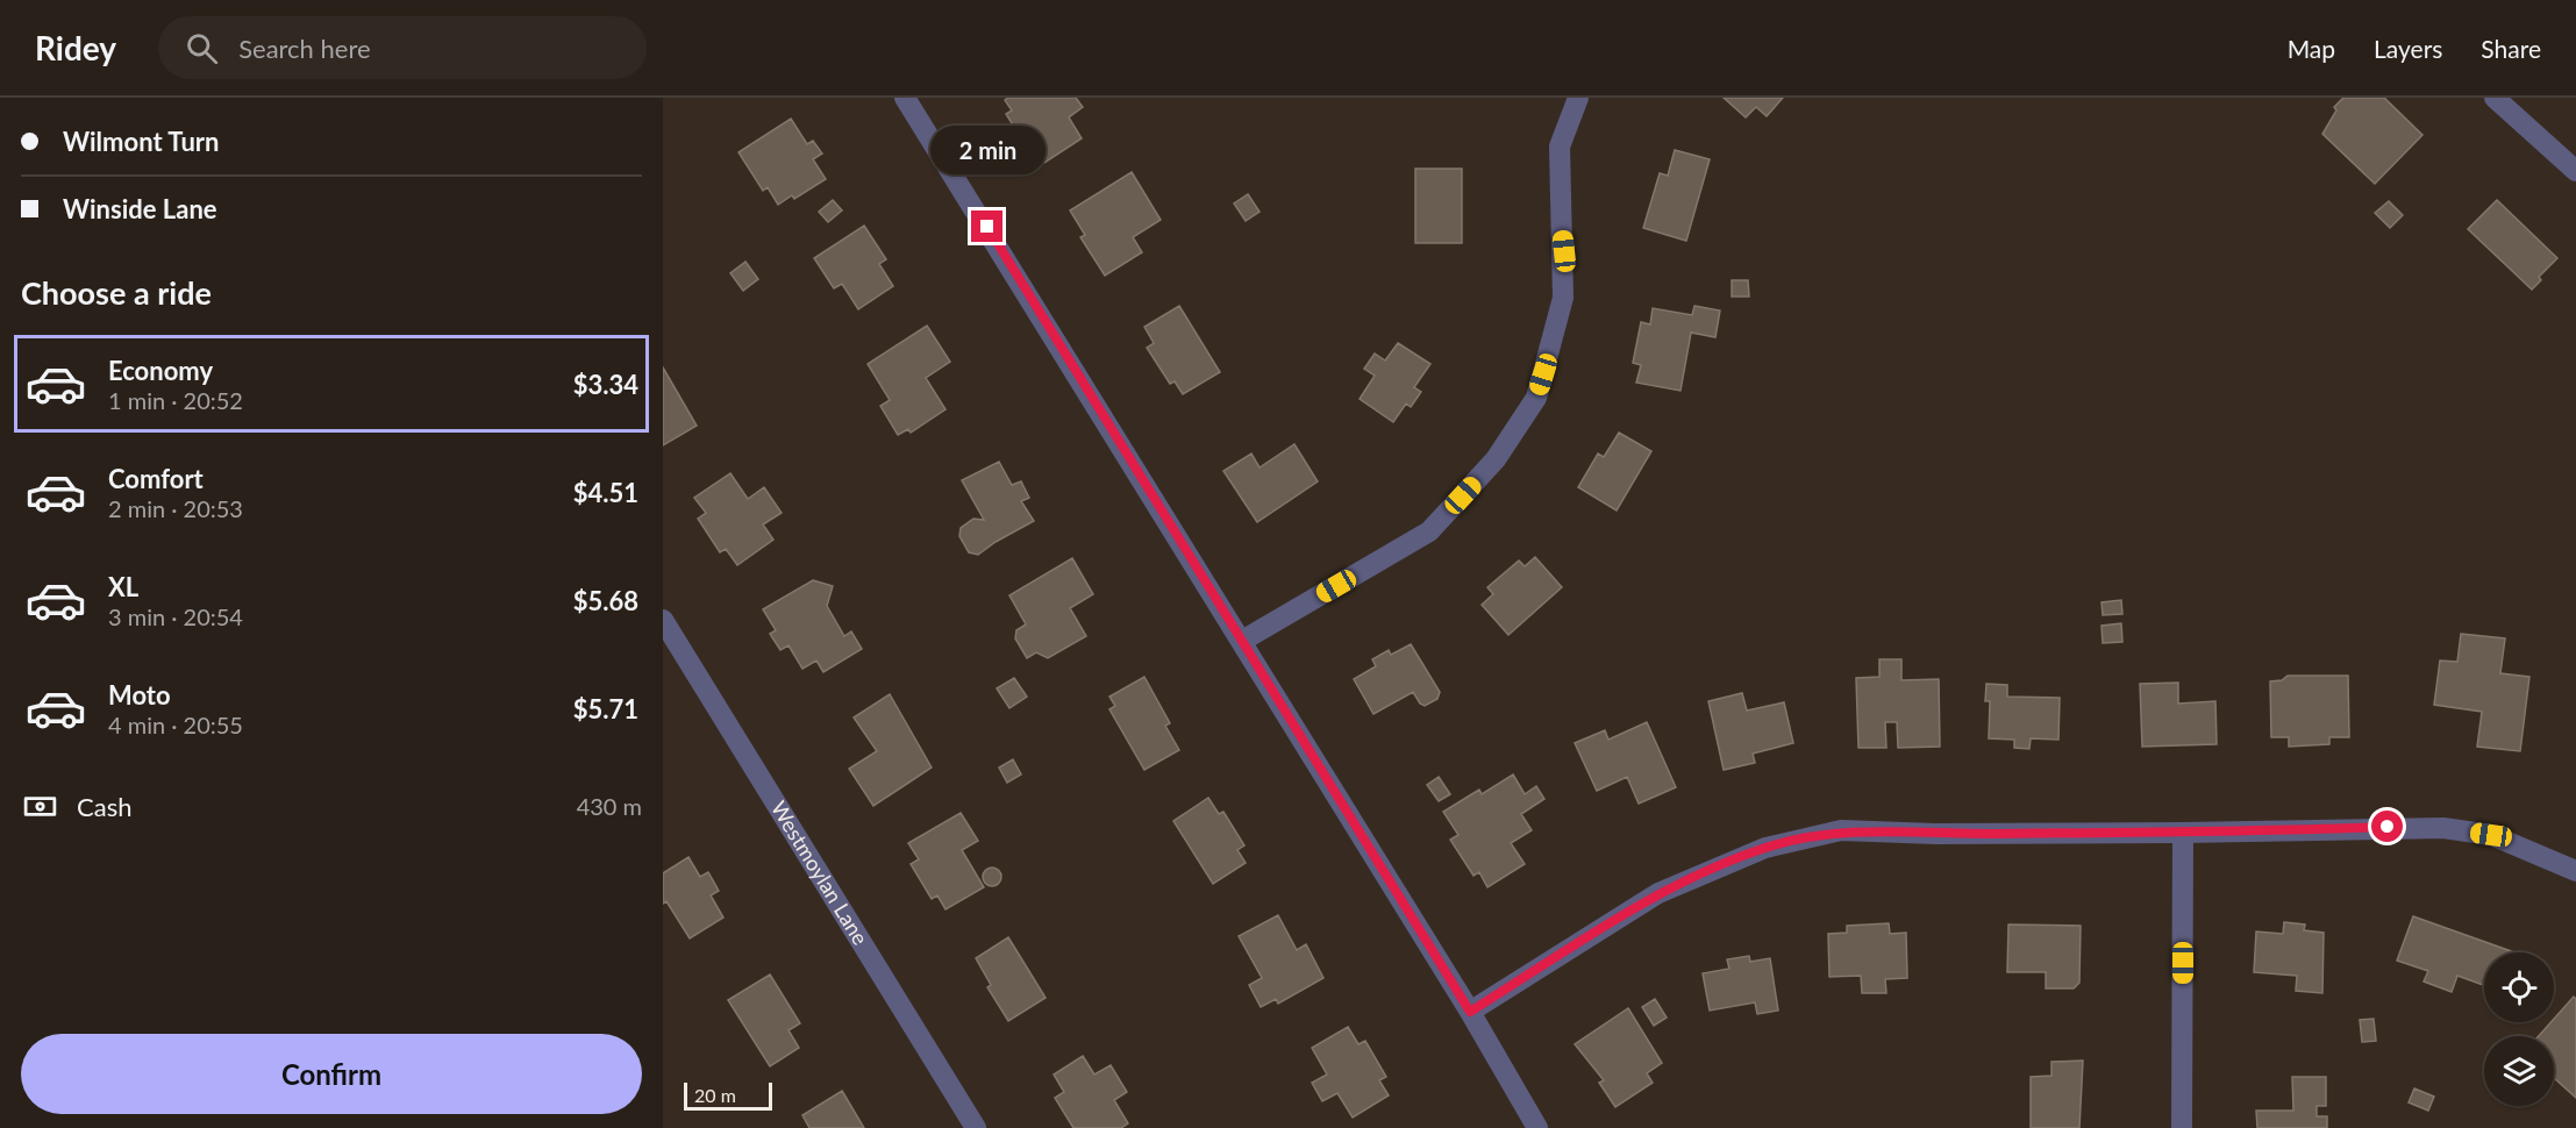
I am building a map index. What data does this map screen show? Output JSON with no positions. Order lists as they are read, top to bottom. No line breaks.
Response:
{"streets":{"street":["Westmoylan Lane"]},"scale_bar":"20 m","page":{"header":"Ridey","search":"Search here","nav":["Map","Layers","Share"],"banner":["Wilmont Turn","Winside Lane"],"bubble":"2 min","heading":"Choose a ride","list":[{"name":"Economy","note":"1 min · 20:52","value":"$3.34"},{"name":"Comfort","note":"2 min · 20:53","value":"$4.51"},{"name":"XL","note":"3 min · 20:54","value":"$5.68"},{"name":"Moto","note":"4 min · 20:55","value":"$5.71"}],"pay":["Cash","430 m"],"buttons":"Confirm","scale":"20 m"}}
